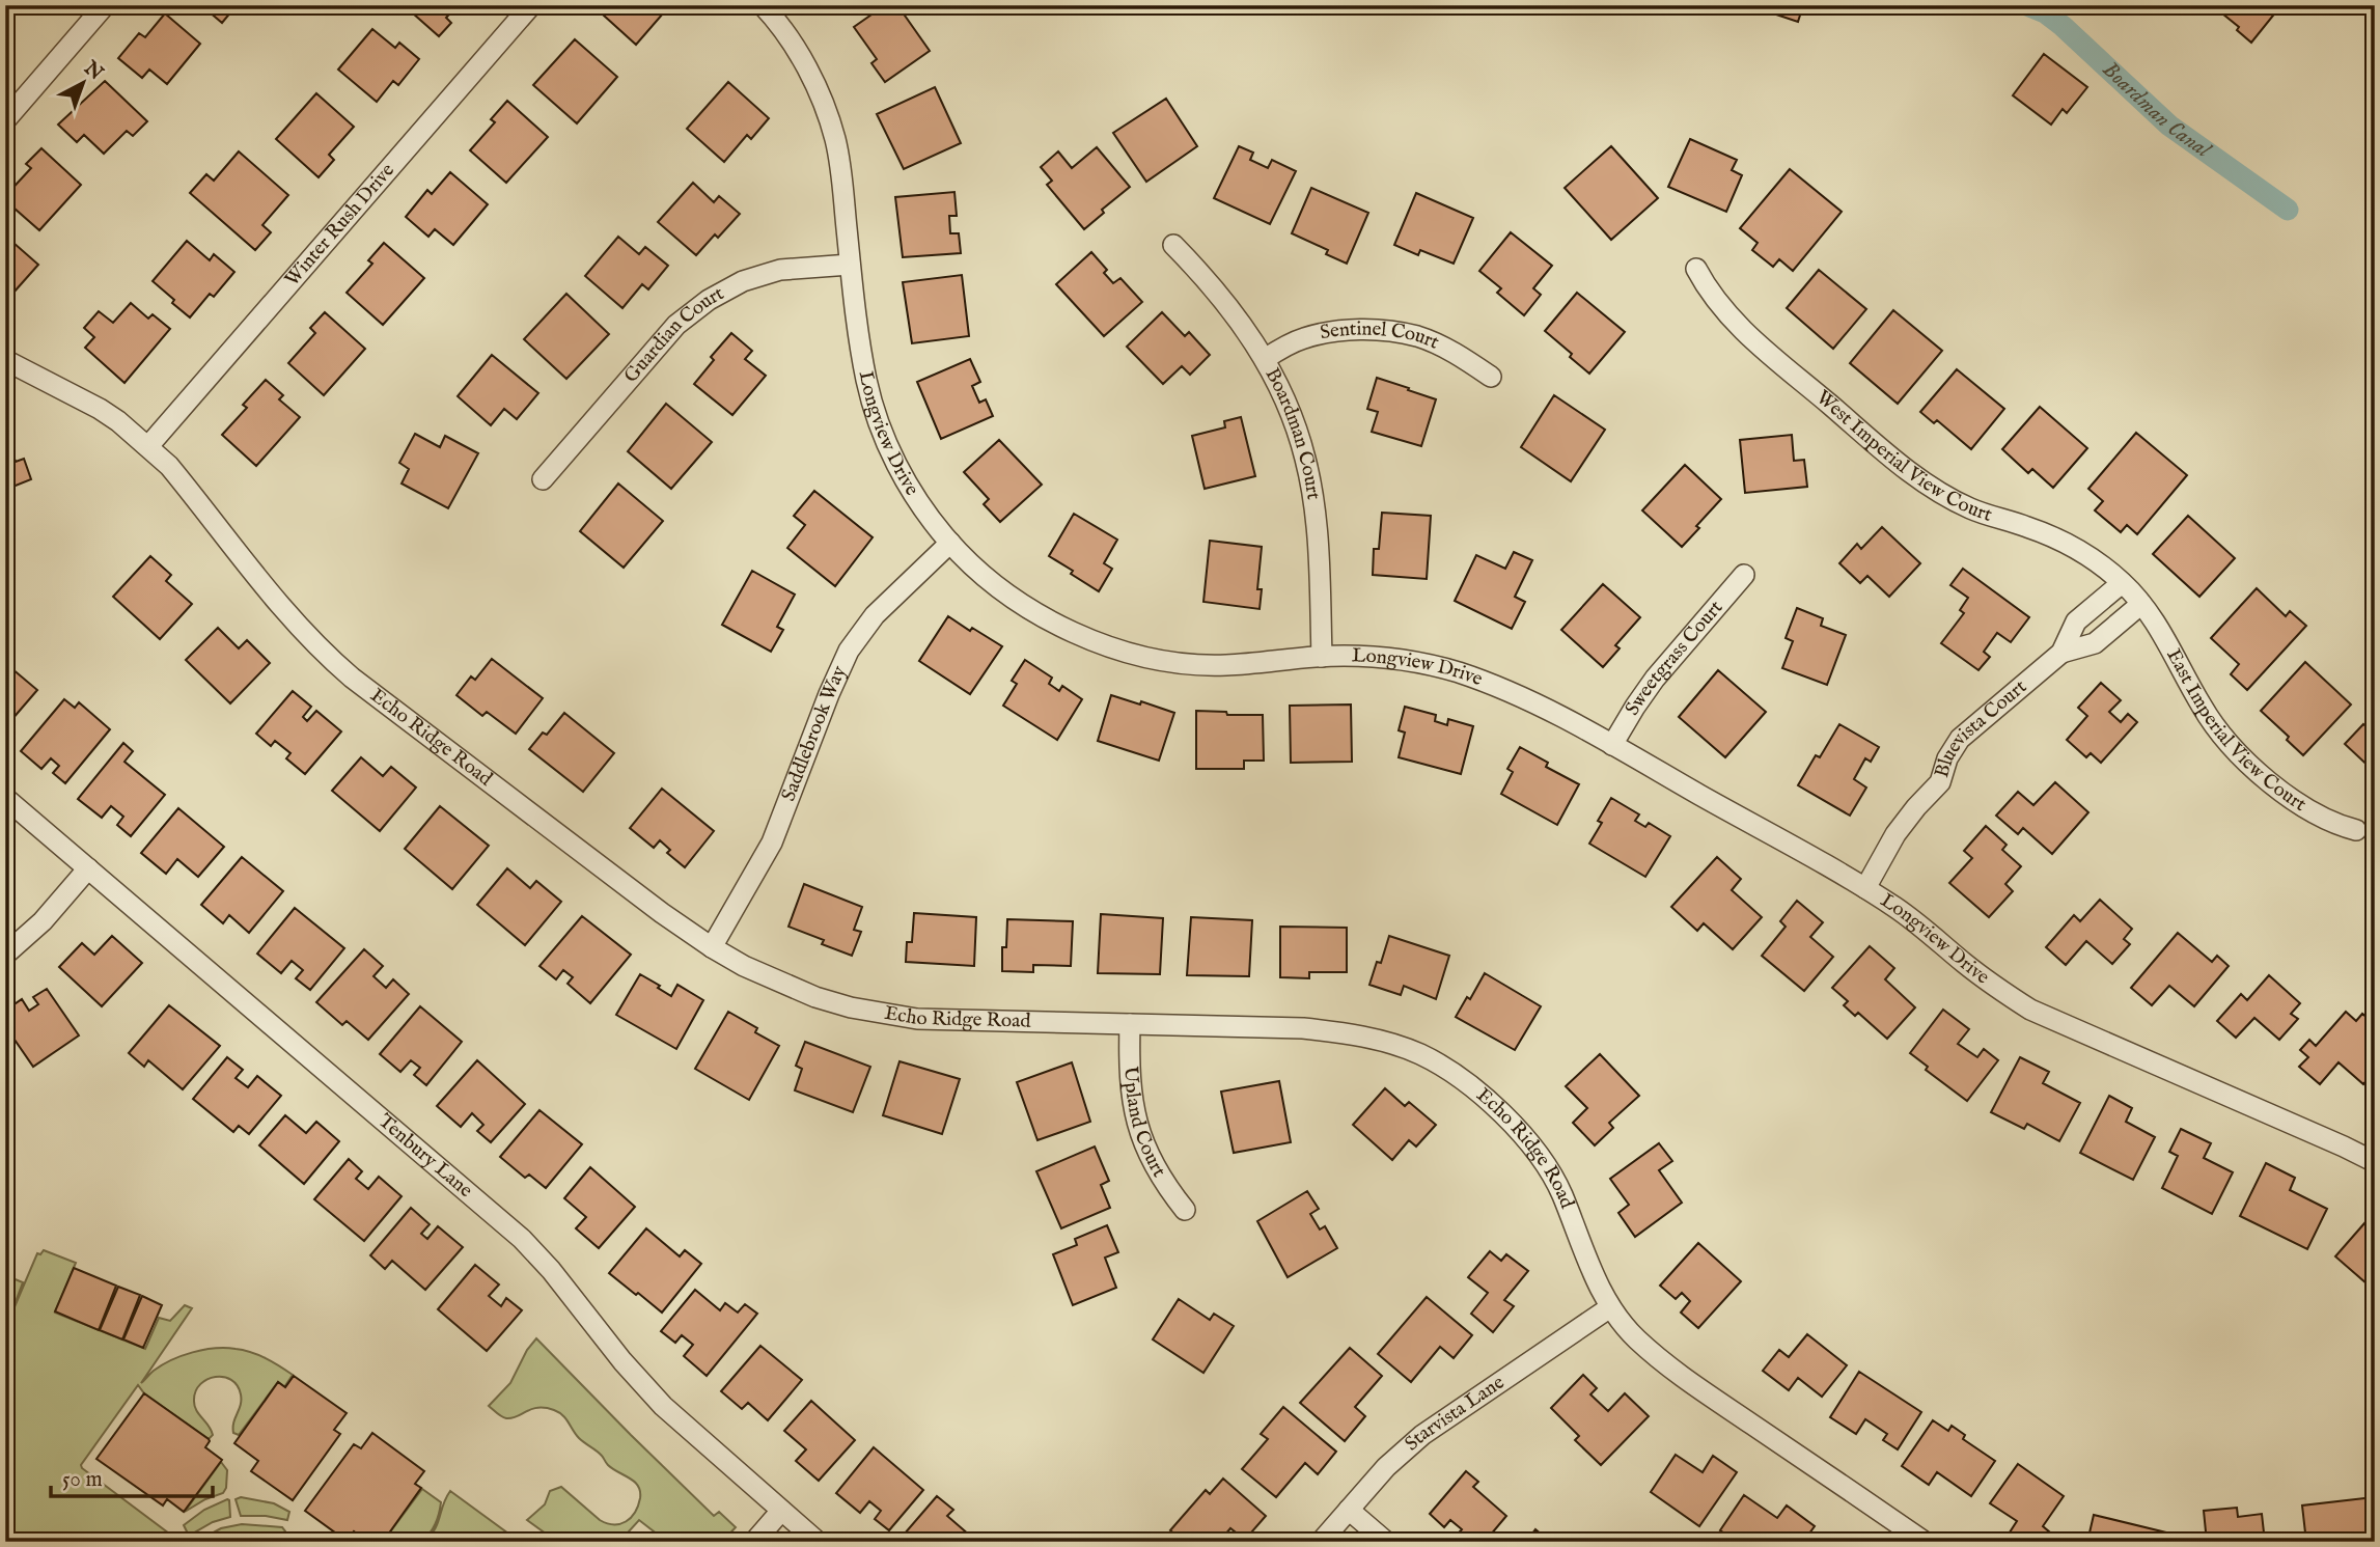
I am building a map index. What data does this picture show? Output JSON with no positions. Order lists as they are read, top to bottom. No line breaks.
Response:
{"streets":{"street":["Winter Rush Drive","Guardian Court","Sentinel Court","Longview Drive","Boardman Court","West Imperial View Court","Sweetgrass Court","East Imperial View Court","Bluevista Court","Saddlebrook Way","Echo Ridge Road","Upland Court","Tenbury Lane","Starvista Lane"]},"crossings":[["Winter Rush Drive","Echo Ridge Road"],["Guardian Court","Longview Drive"],["Sentinel Court","Boardman Court"],["Longview Drive","Boardman Court"],["Longview Drive","Sweetgrass Court"],["Longview Drive","Bluevista Court"],["Longview Drive","Saddlebrook Way"],["West Imperial View Court","East Imperial View Court"],["West Imperial View Court","Bluevista Court"],["East Imperial View Court","Bluevista Court"],["Saddlebrook Way","Echo Ridge Road"],["Echo Ridge Road","Upland Court"],["Echo Ridge Road","Starvista Lane"]],"water":["Boardman Canal"],"scale_bar":"50 m","north":"top right"}
